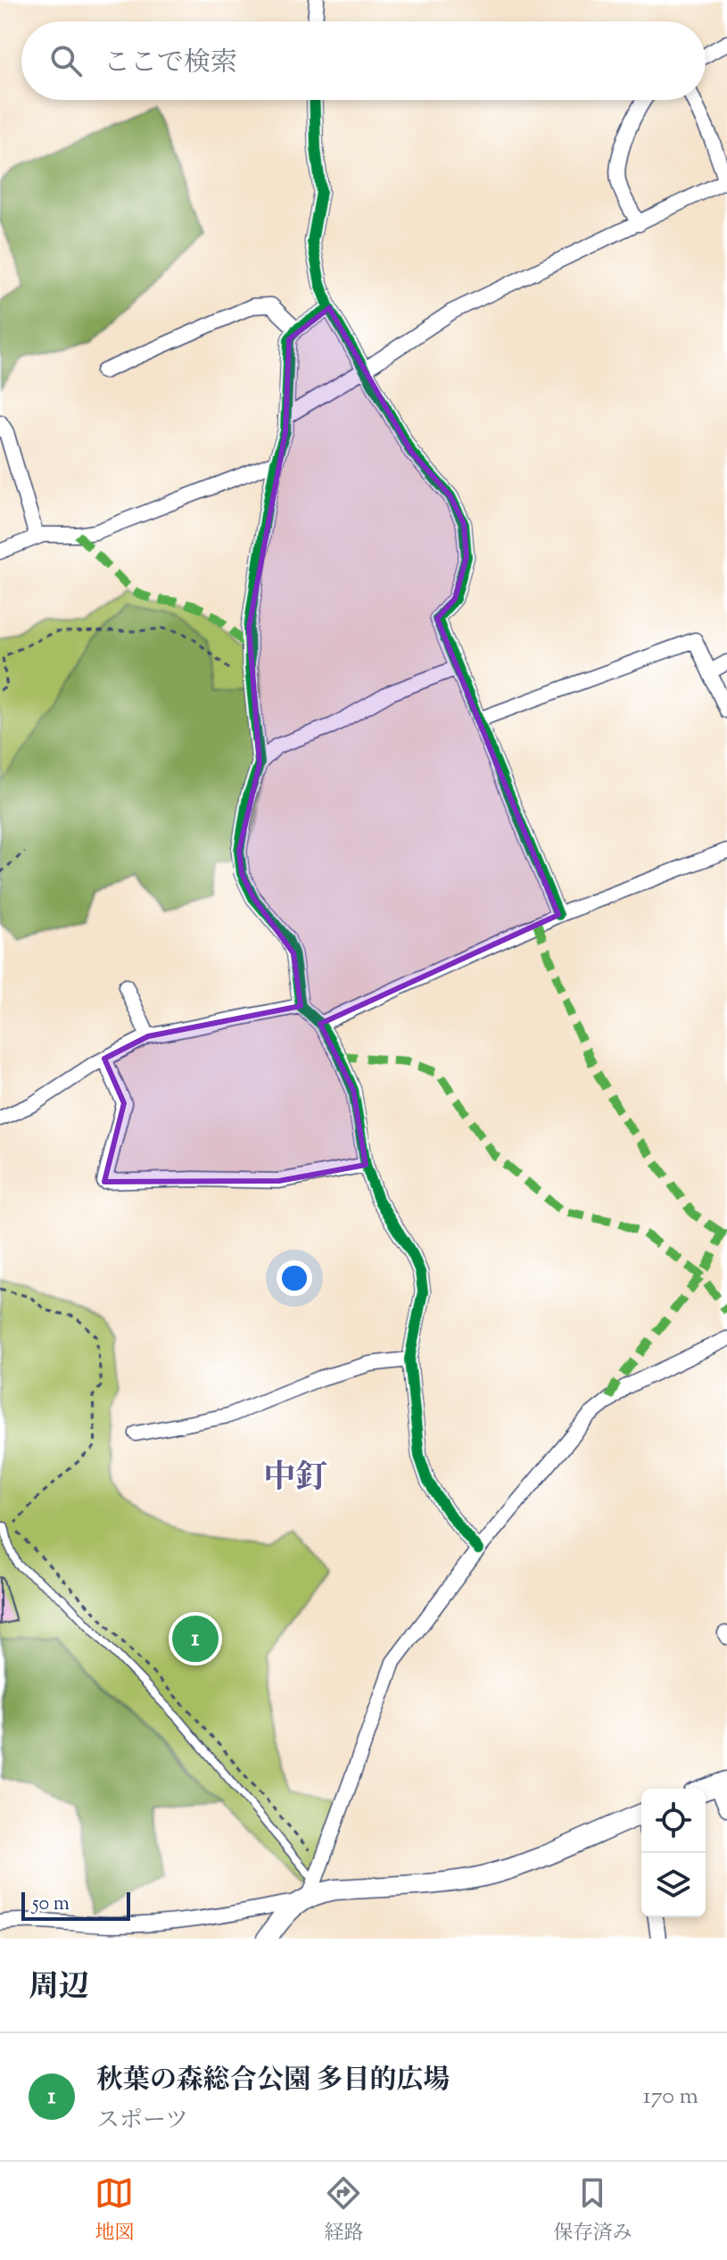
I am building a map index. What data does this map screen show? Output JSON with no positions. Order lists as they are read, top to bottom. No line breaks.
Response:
{"districts":["中釘"],"scale_bar":"50 m","page":{"search":"ここで検索","pins":"1","scale":"50 m","heading":"周辺","list":[{"mark":"1","name":"秋葉の森総合公園 多目的広場","note":"スポーツ","value":"170 m"}],"nav":["地図","経路","保存済み"]}}
